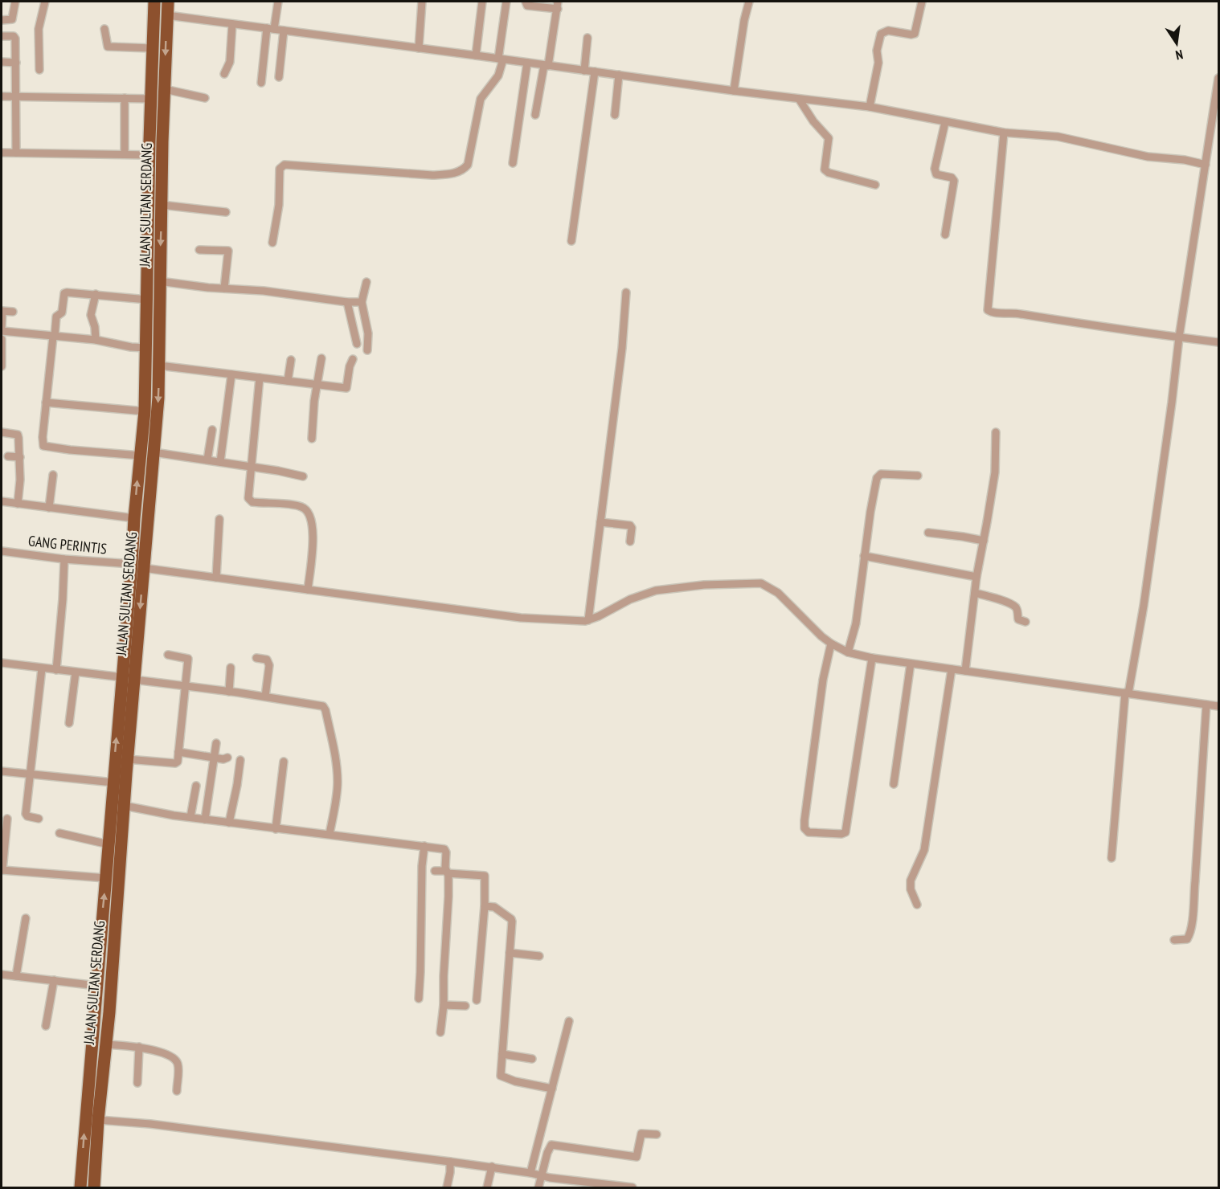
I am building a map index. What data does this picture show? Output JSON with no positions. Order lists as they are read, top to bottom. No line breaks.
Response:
{"streets":{"highway":["JALAN SULTAN SERDANG"],"street":["GANG PERINTIS"]},"crossings":[["JALAN SULTAN SERDANG","GANG PERINTIS"]],"north":"bottom"}
